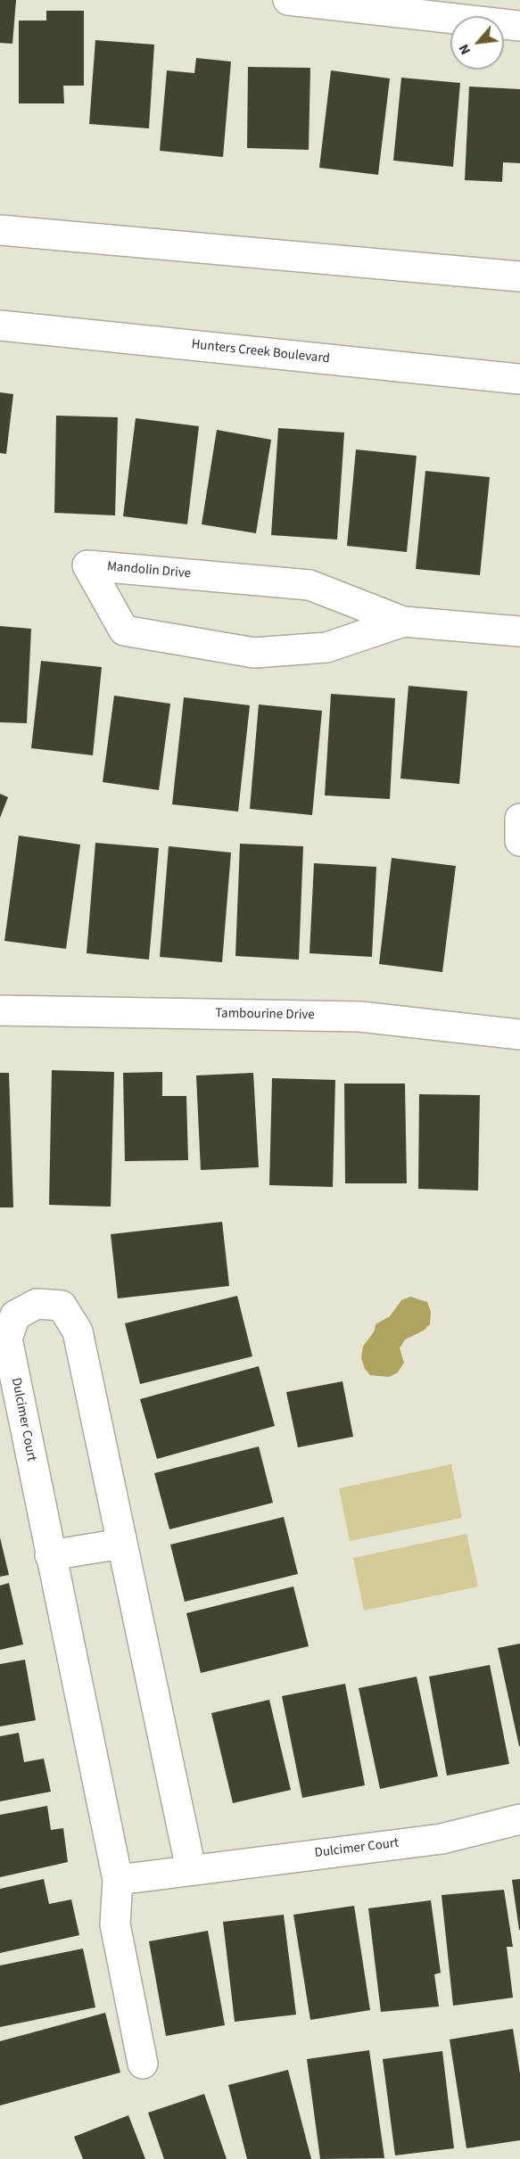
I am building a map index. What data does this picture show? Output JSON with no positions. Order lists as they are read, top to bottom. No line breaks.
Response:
{"streets":{"street":["Hunters Creek Boulevard","Mandolin Drive","Tambourine Drive","Dulcimer Court"]},"north":"bottom left"}
